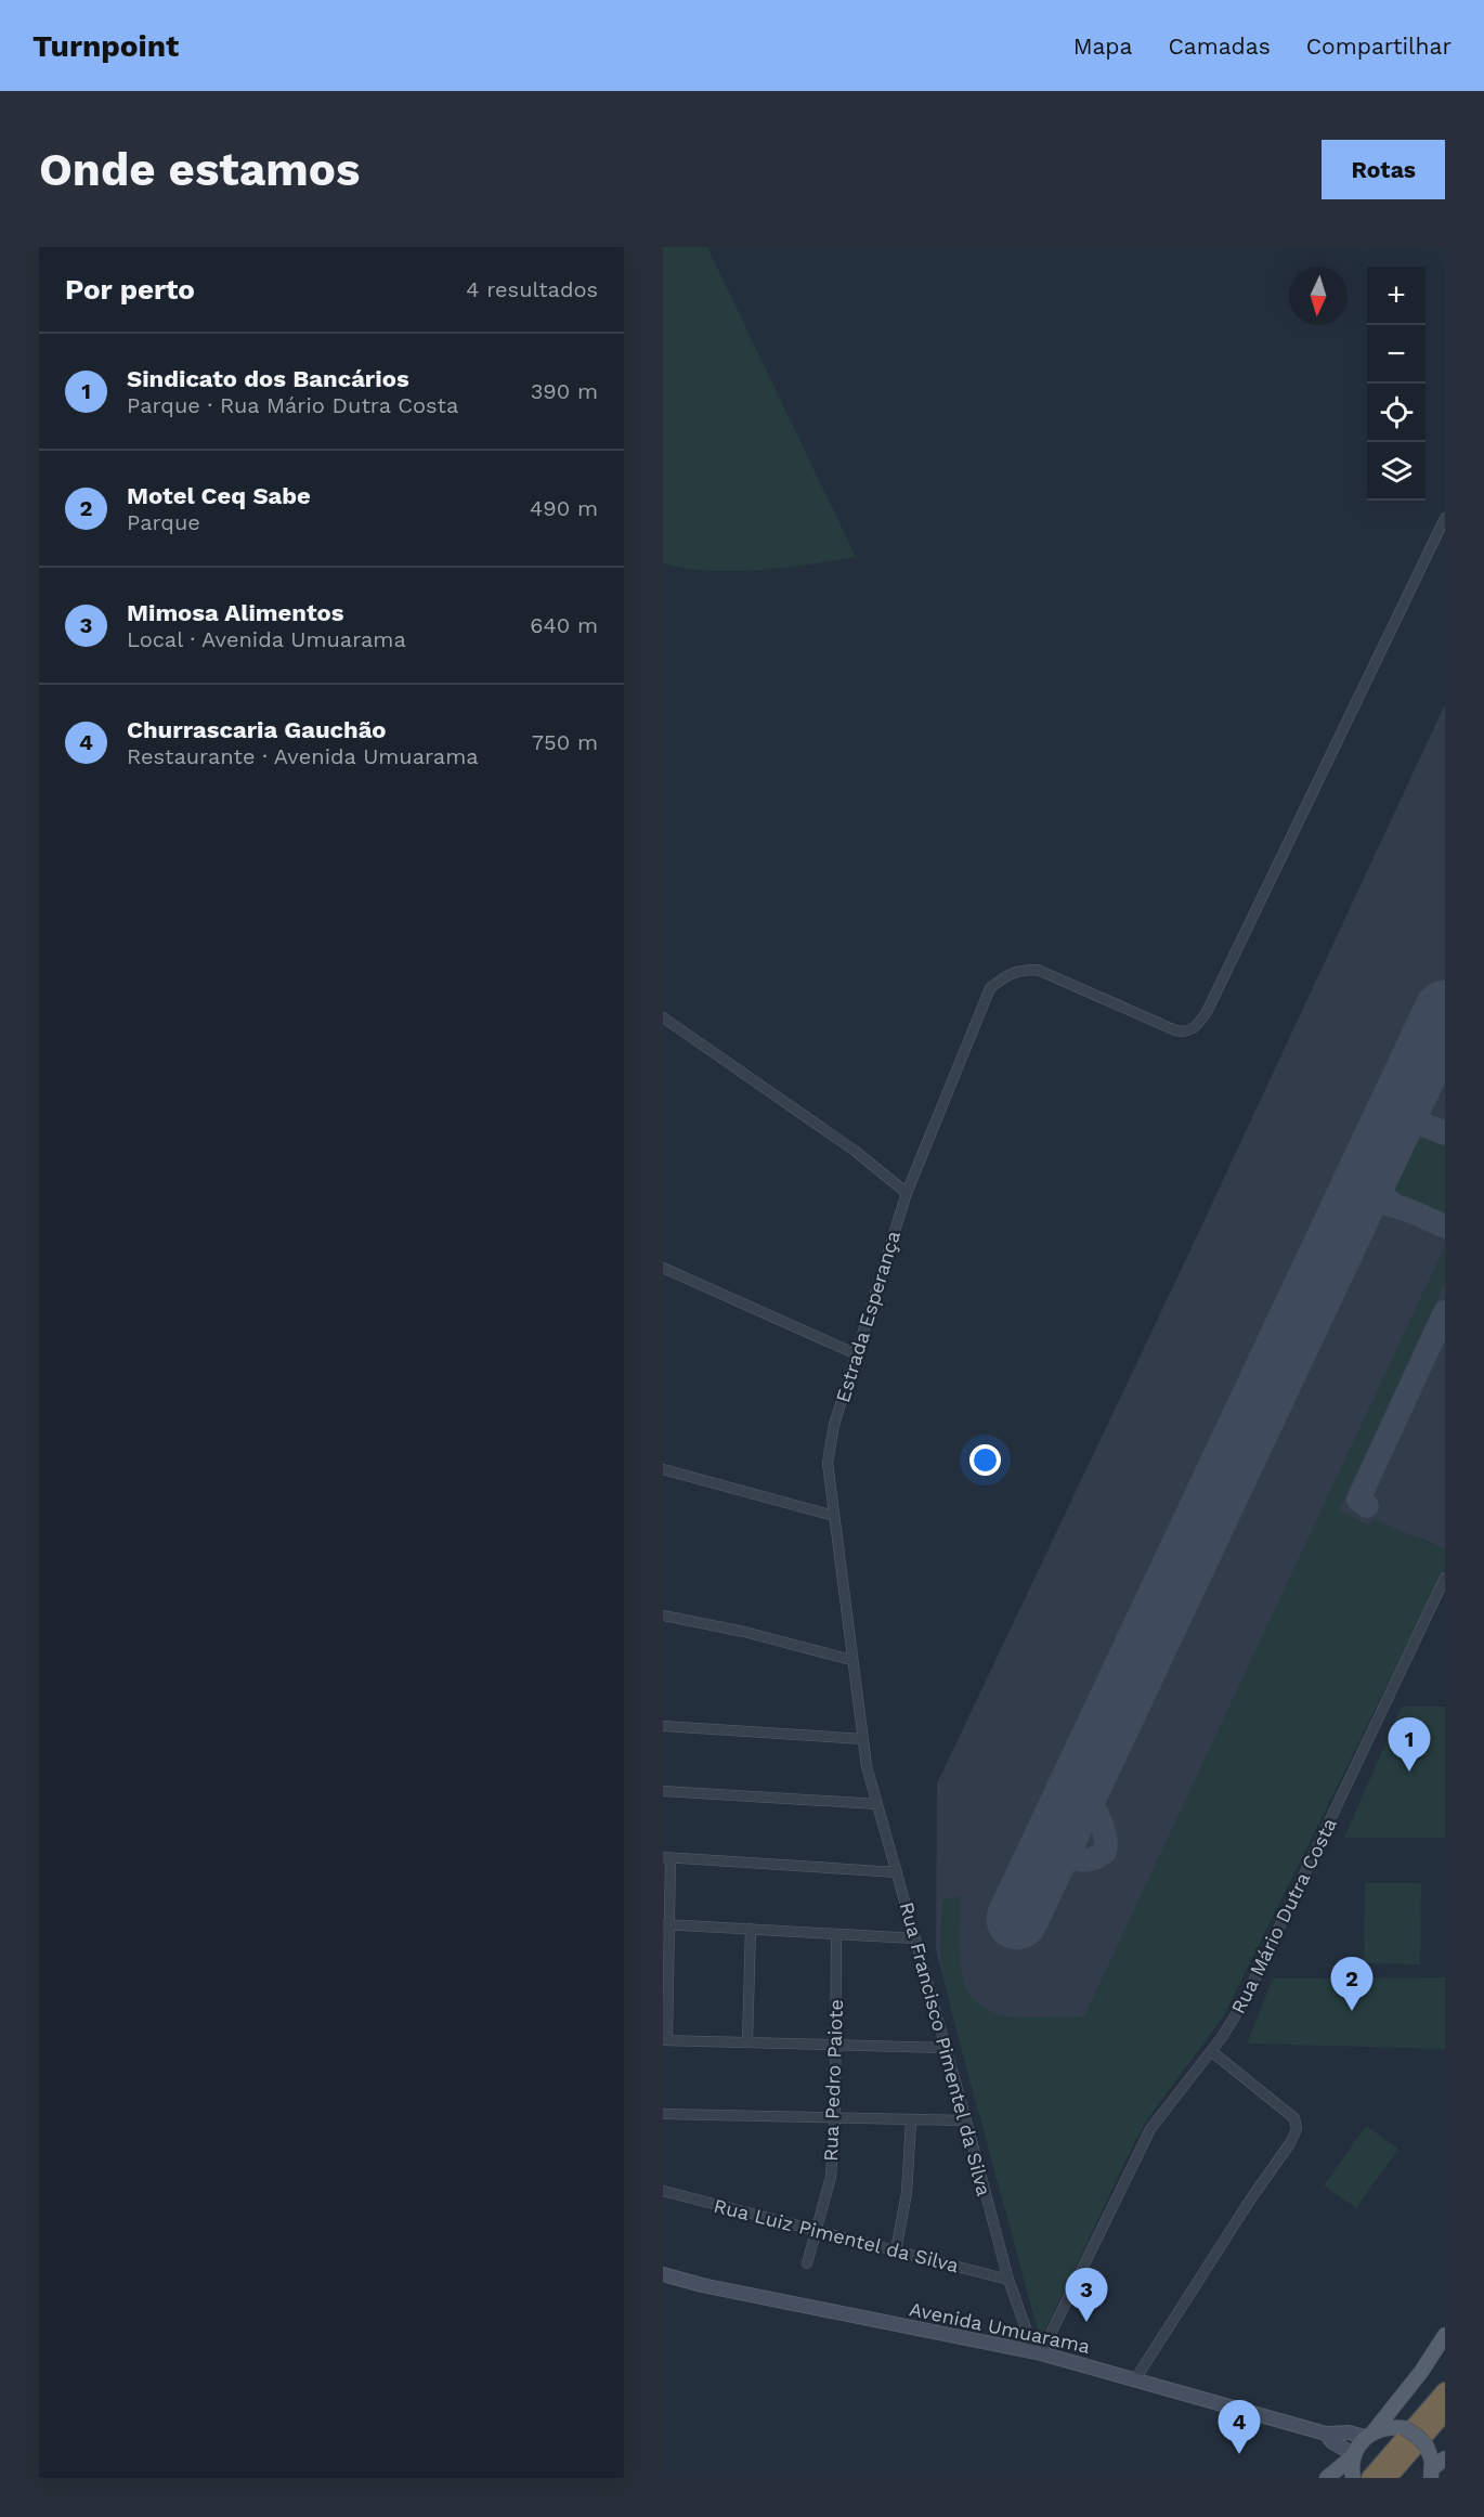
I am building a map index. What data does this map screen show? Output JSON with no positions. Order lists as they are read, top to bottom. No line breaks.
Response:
{"streets":{"street":["Estrada Esperança","Rua Mário Dutra Costa","Rua Francisco Pimentel da Silva","Rua Pedro Paiote","Rua Luiz Pimentel da Silva","Avenida Umuarama"]},"crossings":[["Estrada Esperança","Rua Francisco Pimentel da Silva"],["Rua Mário Dutra Costa","Rua Francisco Pimentel da Silva"],["Rua Mário Dutra Costa","Avenida Umuarama"],["Rua Francisco Pimentel da Silva","Rua Luiz Pimentel da Silva"],["Rua Francisco Pimentel da Silva","Avenida Umuarama"],["Rua Pedro Paiote","Rua Luiz Pimentel da Silva"]],"north":"bottom","page":{"header":"Turnpoint","nav":["Mapa","Camadas","Compartilhar"],"buttons":"Rotas","title":"Onde estamos","heading":["Por perto","4 resultados"],"map_buttons":["+","−"],"list":[{"mark":"1","name":"Sindicato dos Bancários","note":"Parque · Rua Mário Dutra Costa","value":"390 m"},{"mark":"2","name":"Motel Ceq Sabe","note":"Parque","value":"490 m"},{"mark":"3","name":"Mimosa Alimentos","note":"Local · Avenida Umuarama","value":"640 m"},{"mark":"4","name":"Churrascaria Gauchão","note":"Restaurante · Avenida Umuarama","value":"750 m"}],"pins":["1","2","3","4"]}}
